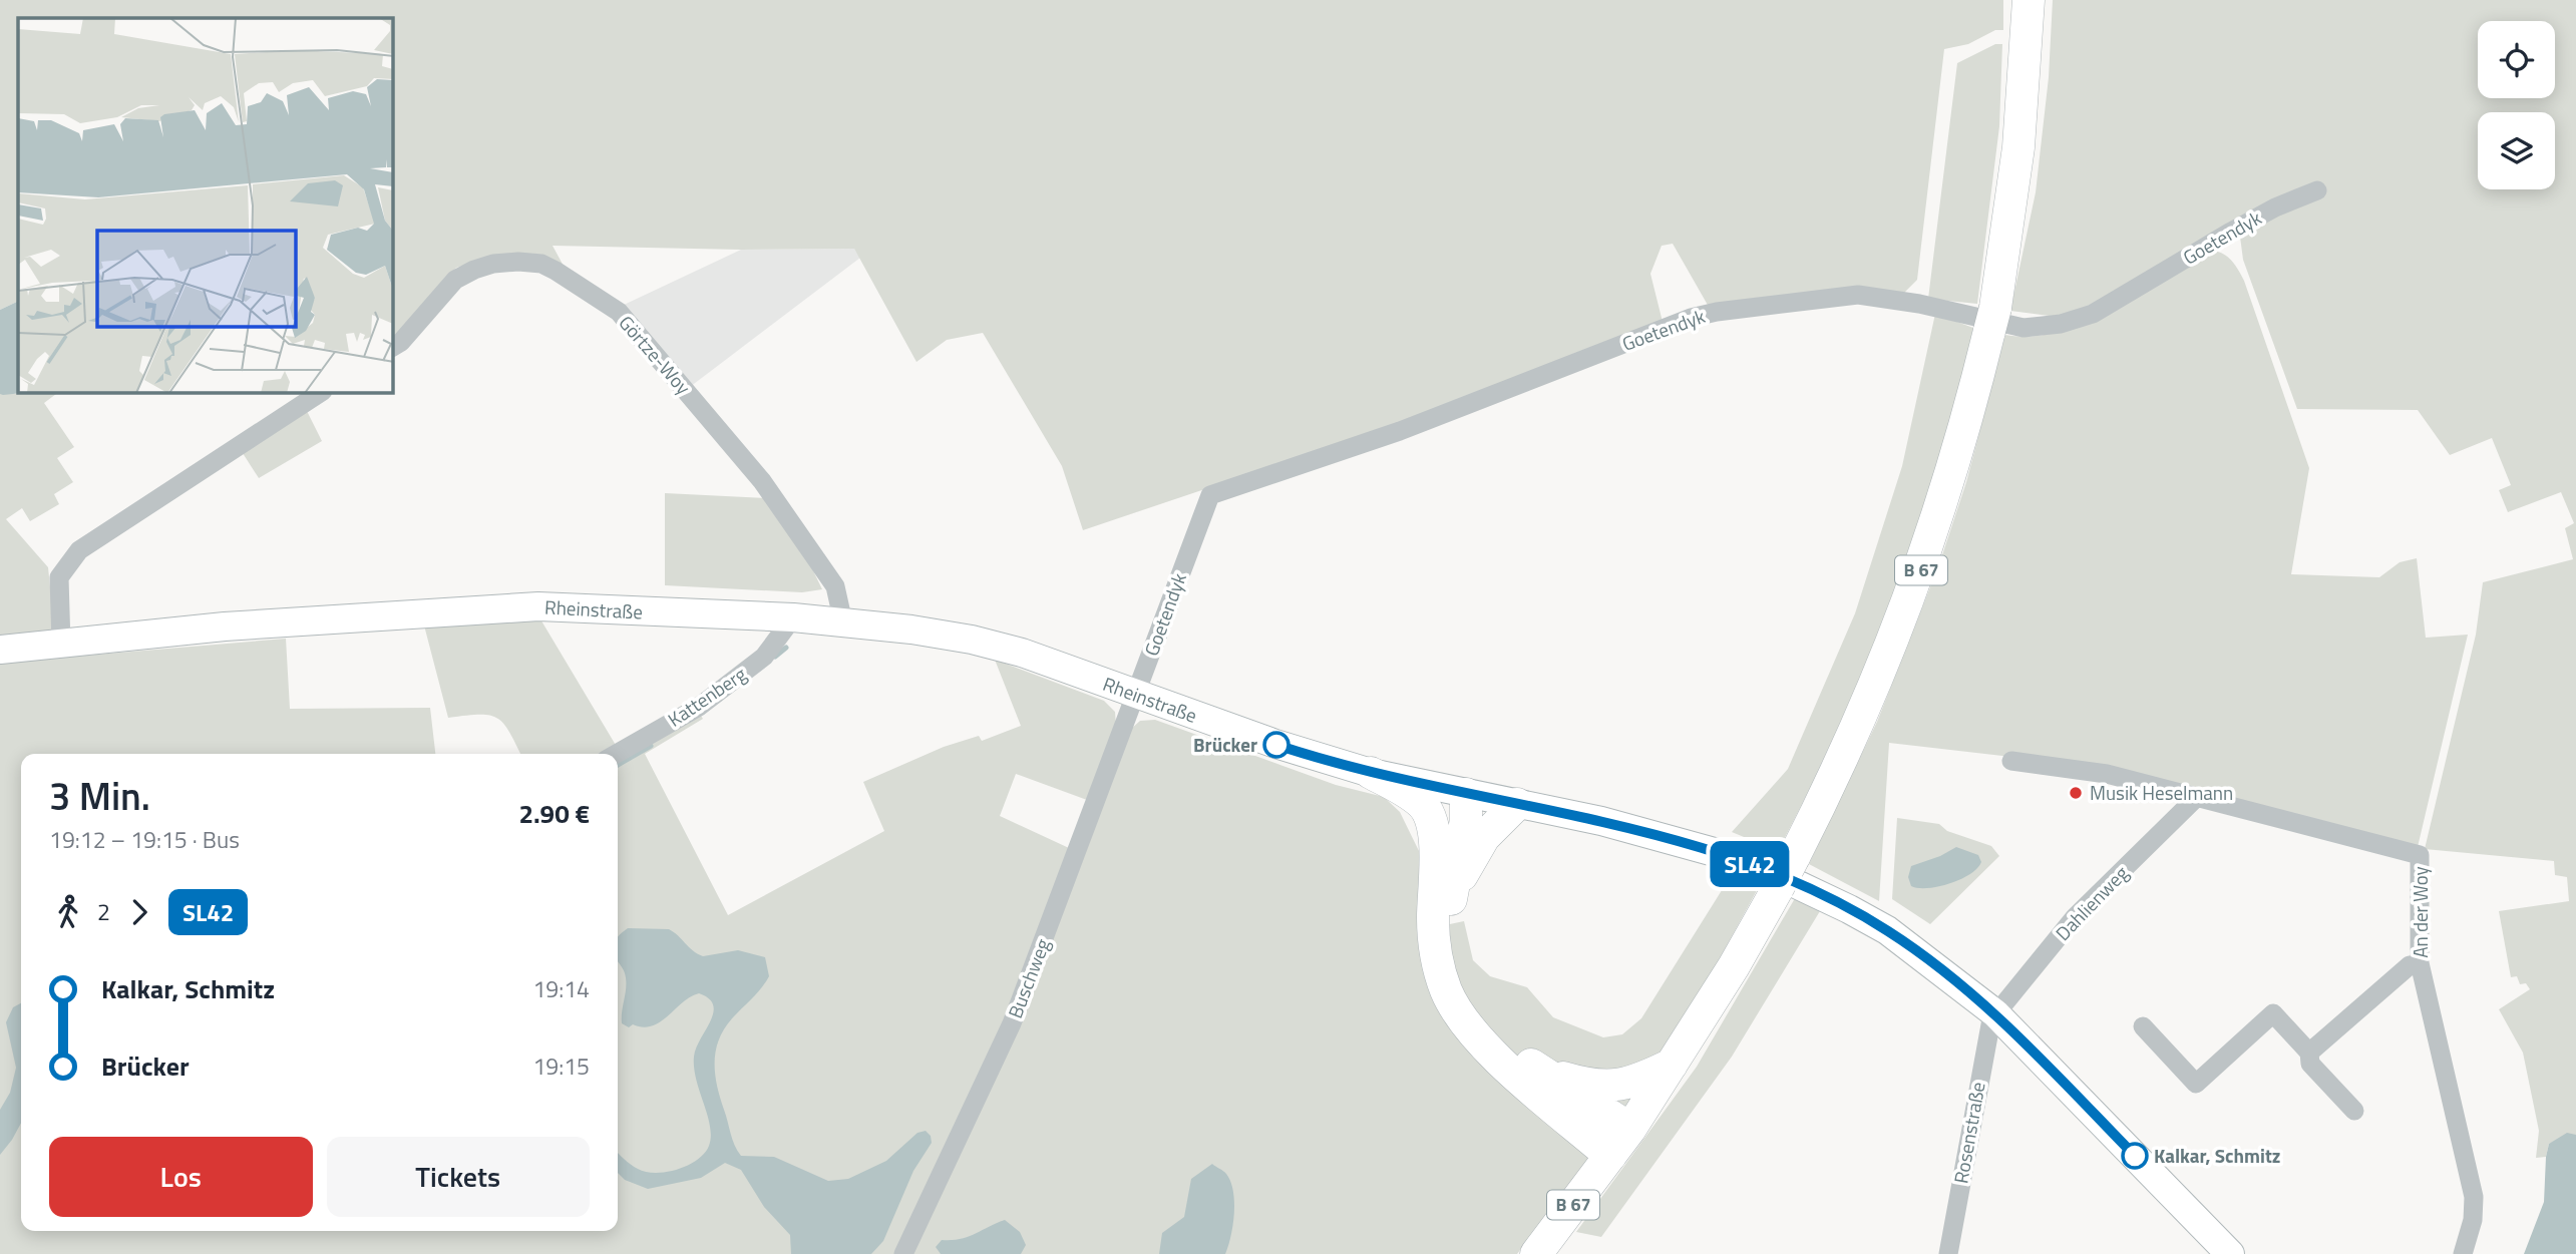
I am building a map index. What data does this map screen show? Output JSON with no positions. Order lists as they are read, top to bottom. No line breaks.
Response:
{"streets":{"main road":["B 67","Rheinstraße"],"street":["Goetendyk","Görtze-Woy","Kattenberg","Dahlienweg","An der Woy","Buschweg","Rosenstraße"]},"crossings":[["Goetendyk","Rheinstraße"],["Goetendyk","Buschweg"],["Görtze-Woy","Rheinstraße"],["Rheinstraße","Kattenberg"],["Rheinstraße","Dahlienweg"],["Rheinstraße","Buschweg"],["Rheinstraße","Rosenstraße"],["Dahlienweg","An der Woy"],["Dahlienweg","Rosenstraße"]],"places":["Brücker","Musik Heselmann","Kalkar, Schmitz"],"lines":["bus line SL42"],"page":{"on_map":"SL42","heading":["3 Min.","19:12 – 19:15 · Bus","2.90 €"],"legs":["2","SL42"],"list":[{"name":"Kalkar, Schmitz","value":"19:14"},{"name":"Brücker","value":"19:15"}],"buttons":["Los","Tickets"]}}
